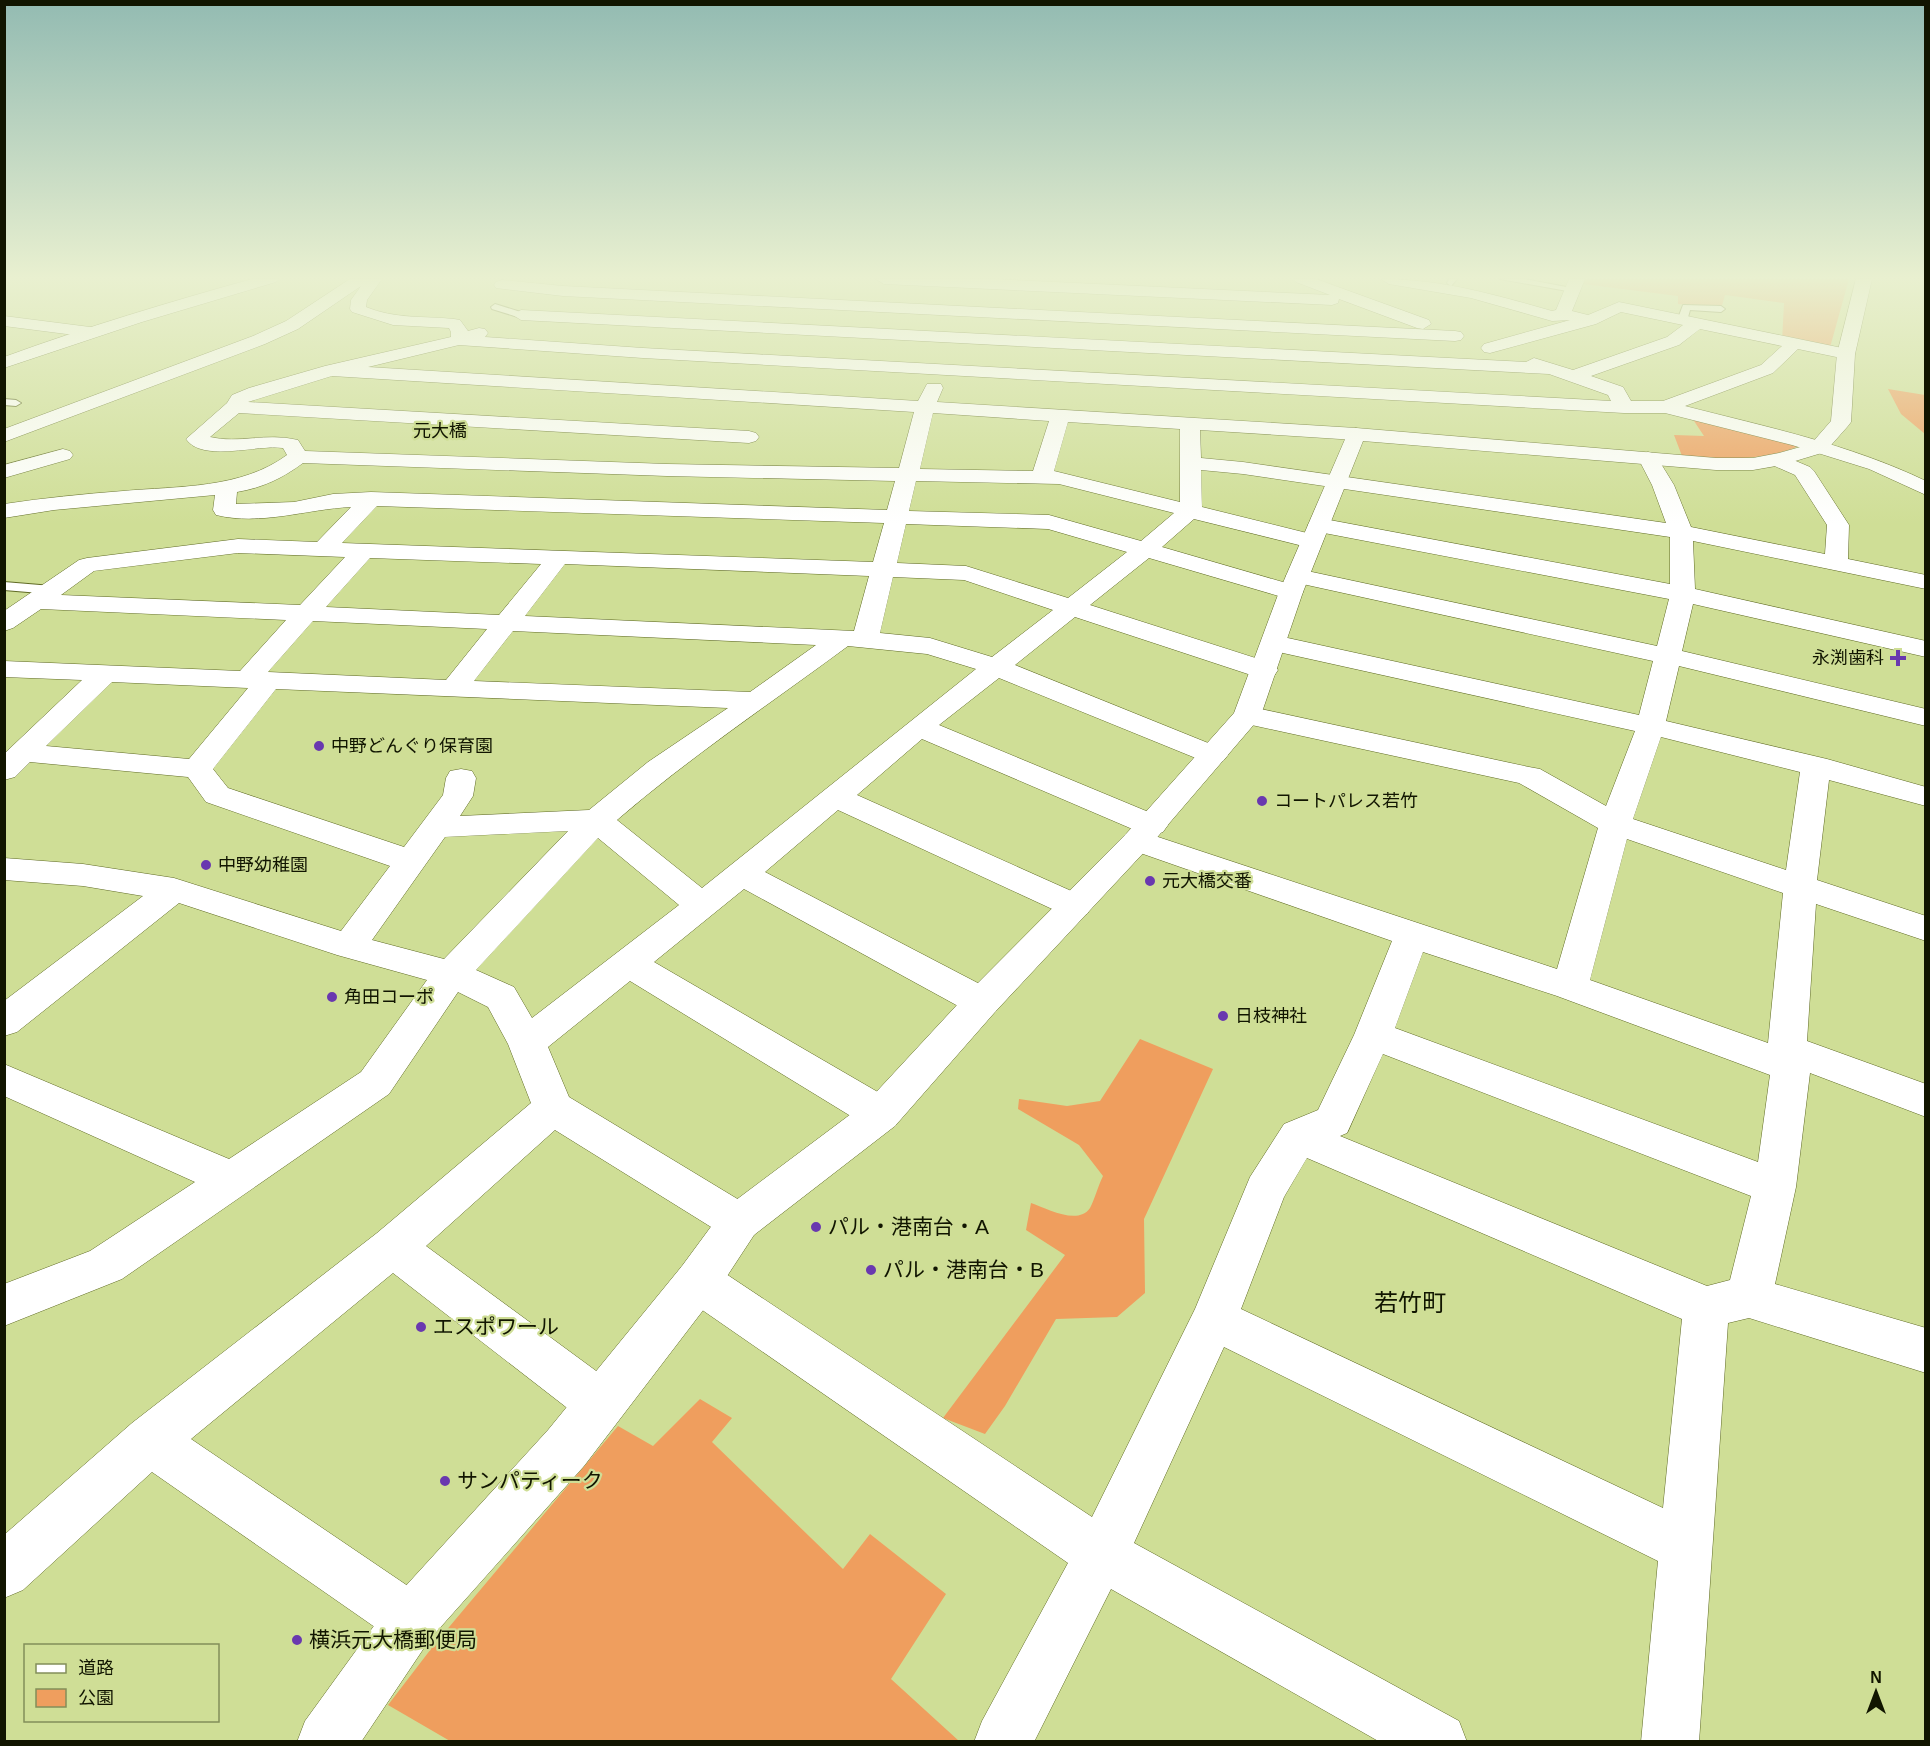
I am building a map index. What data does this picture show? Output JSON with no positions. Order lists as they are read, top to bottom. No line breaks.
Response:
{"districts":["元大橋","若竹町"],"places":{"health":["永渕歯科"],"other":["中野どんぐり保育園","コートパレス若竹","中野幼稚園","元大橋交番","角田コーポ","日枝神社","パル・港南台・A","パル・港南台・B","エスポワール","サンパティーク","横浜元大橋郵便局"]},"legend":["道路","公園"],"north":"top"}
